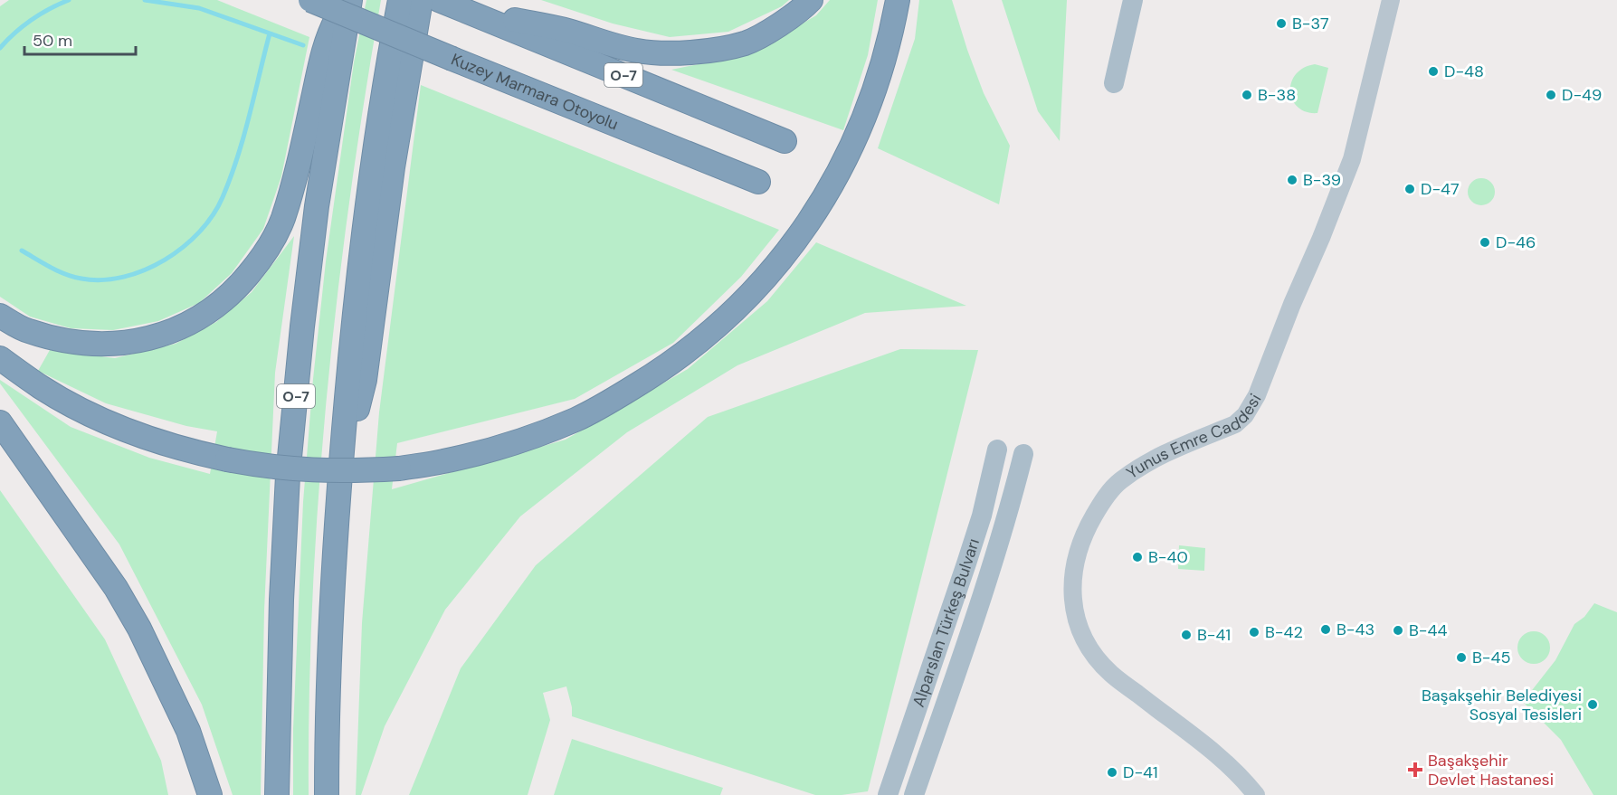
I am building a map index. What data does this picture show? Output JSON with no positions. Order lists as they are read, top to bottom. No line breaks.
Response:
{"streets":{"highway":["O-7","Kuzey Marmara Otoyolu"],"main road":["Alparslan Türkeş Bulvarı"],"street":["Yunus Emre Caddesi"]},"places":{"other":["B-37","D-48","B-38","D-49","B-39","D-47","D-46","B-40","B-43","B-44","B-42","B-41","B-45","Başakşehir Belediyesi Sosyal Tesisleri","D-41"],"health":["Başakşehir Devlet Hastanesi"]},"scale_bar":"50 m"}
